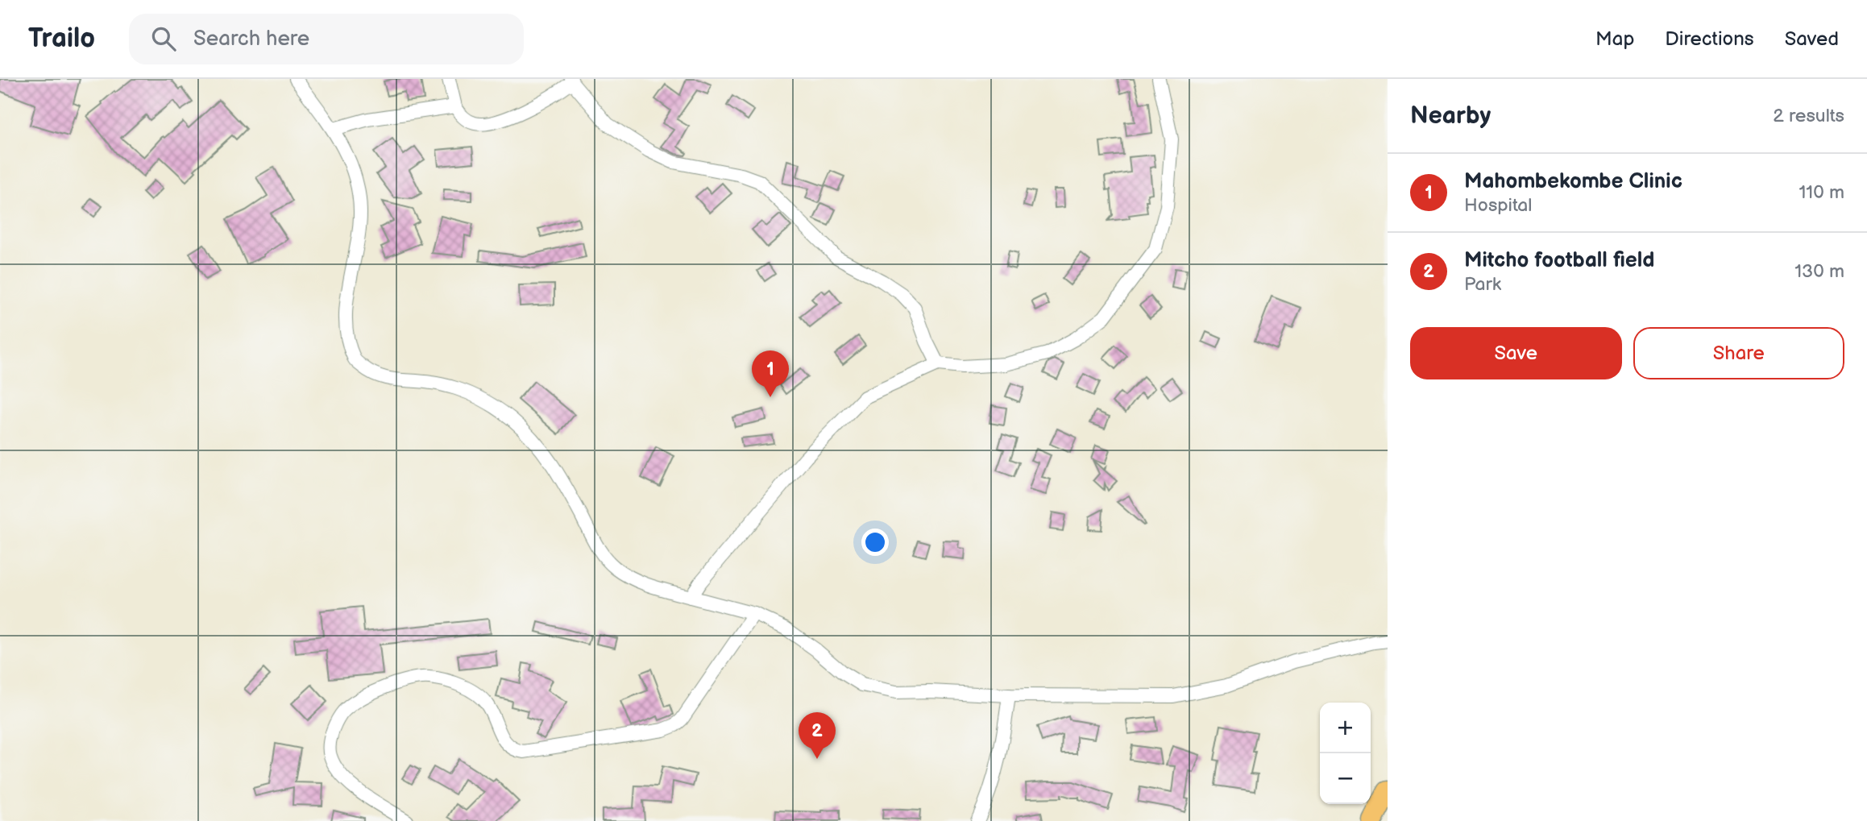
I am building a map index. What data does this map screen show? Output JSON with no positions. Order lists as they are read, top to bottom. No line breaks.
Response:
{"page":{"header":"Trailo","search":"Search here","nav":["Map","Directions","Saved"],"heading":["Nearby","2 results"],"list":[{"mark":"1","name":"Mahombekombe Clinic","note":"Hospital","value":"110 m"},{"mark":"2","name":"Mitcho football field","note":"Park","value":"130 m"}],"buttons":["Save","Share"],"pins":["1","2"],"map_buttons":["+","−"]}}
